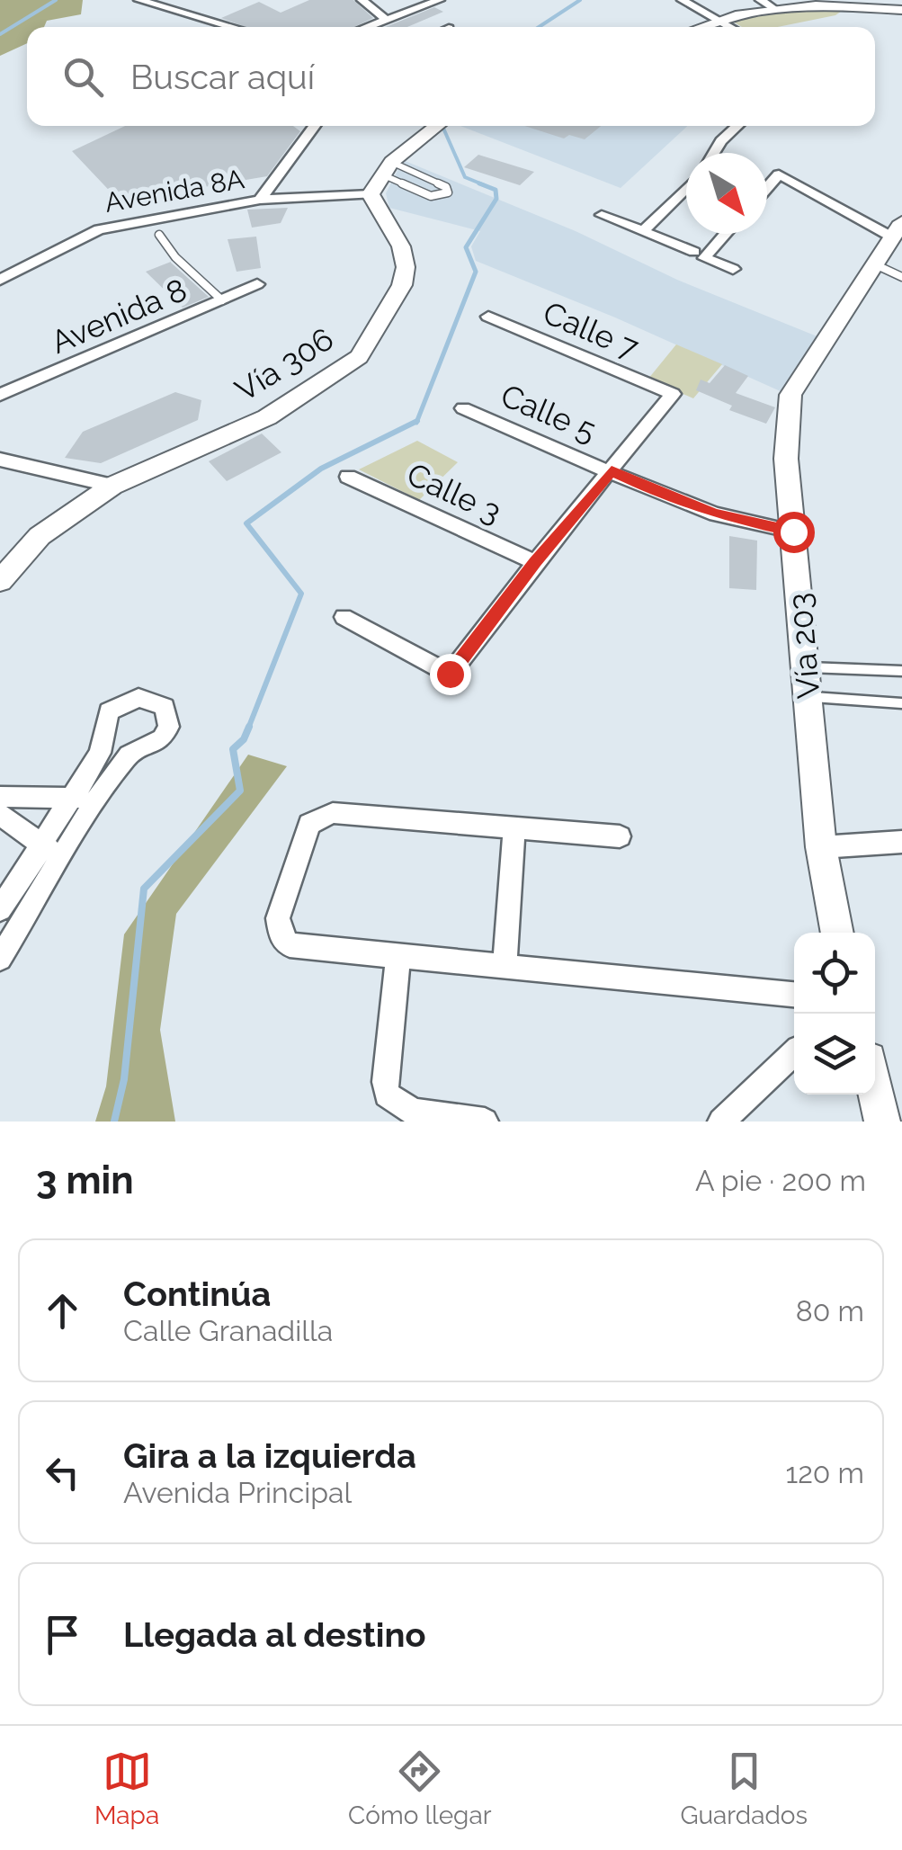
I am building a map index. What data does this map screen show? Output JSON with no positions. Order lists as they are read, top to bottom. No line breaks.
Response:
{"streets":{"street":["Avenida 8A","Avenida 8","Calle 7","Vía 306","Calle 5","Calle 3","Vía 203"]},"crossings":[["Avenida 8A","Vía 306"],["Calle 7","Calle 5"],["Calle 5","Vía 203"]],"north":"bottom right","page":{"search":"Buscar aquí","heading":["3 min","A pie · 200 m"],"list":[["Continúa","Calle Granadilla","80 m"],["Gira a la izquierda","Avenida Principal","120 m"],"Llegada al destino"],"nav":["Mapa","Cómo llegar","Guardados"]}}
